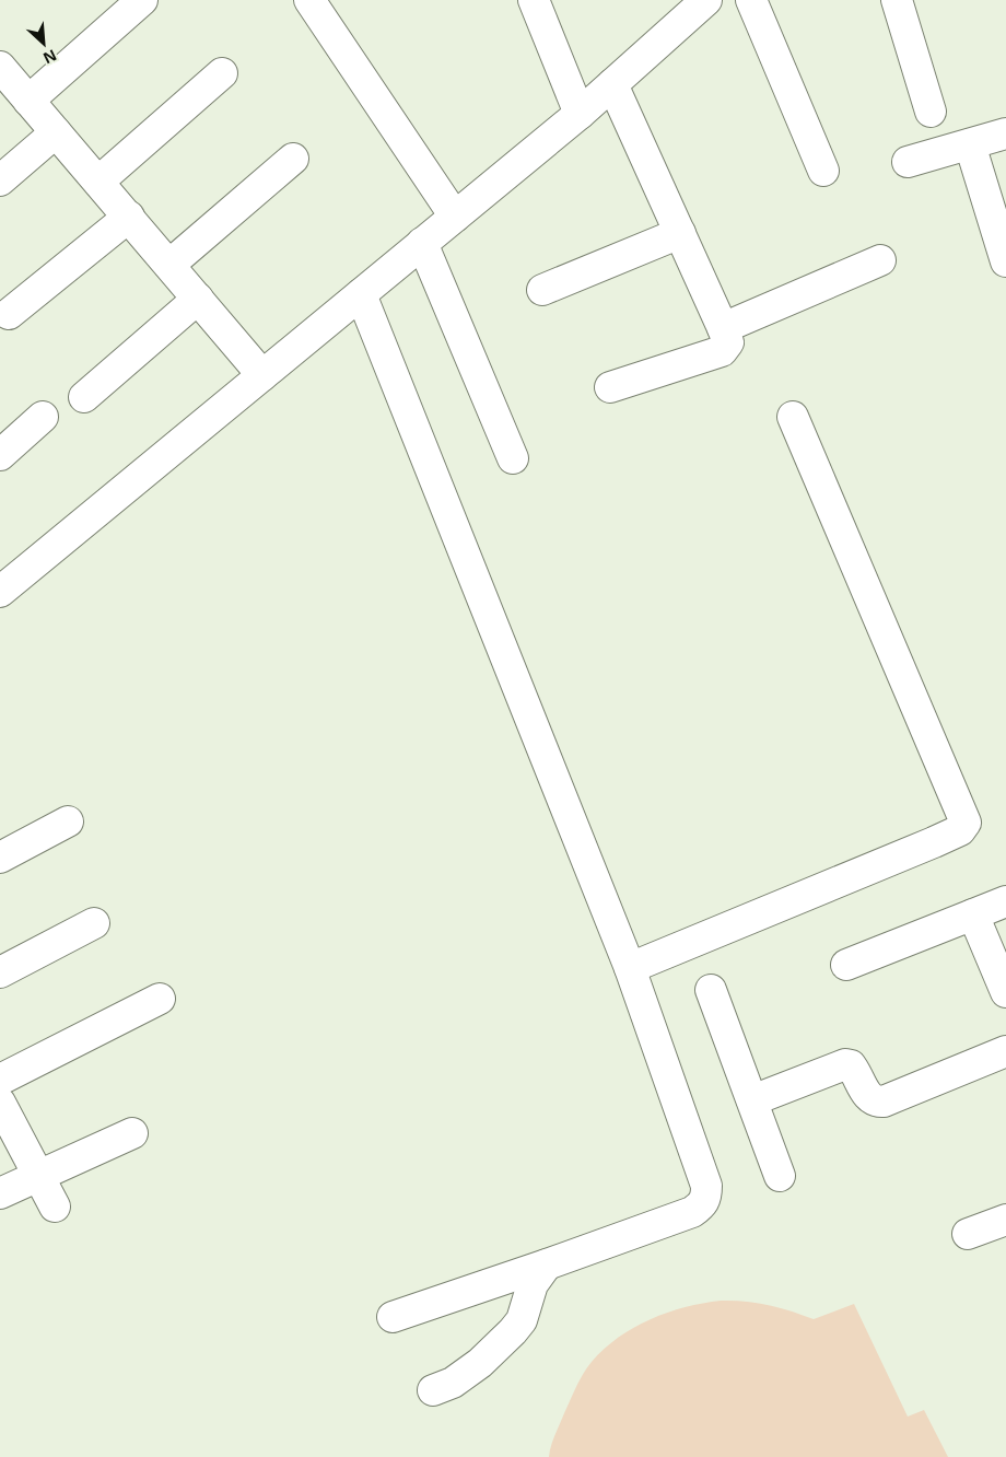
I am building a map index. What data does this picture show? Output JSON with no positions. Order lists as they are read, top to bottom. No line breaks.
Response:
{"north":"bottom right"}
